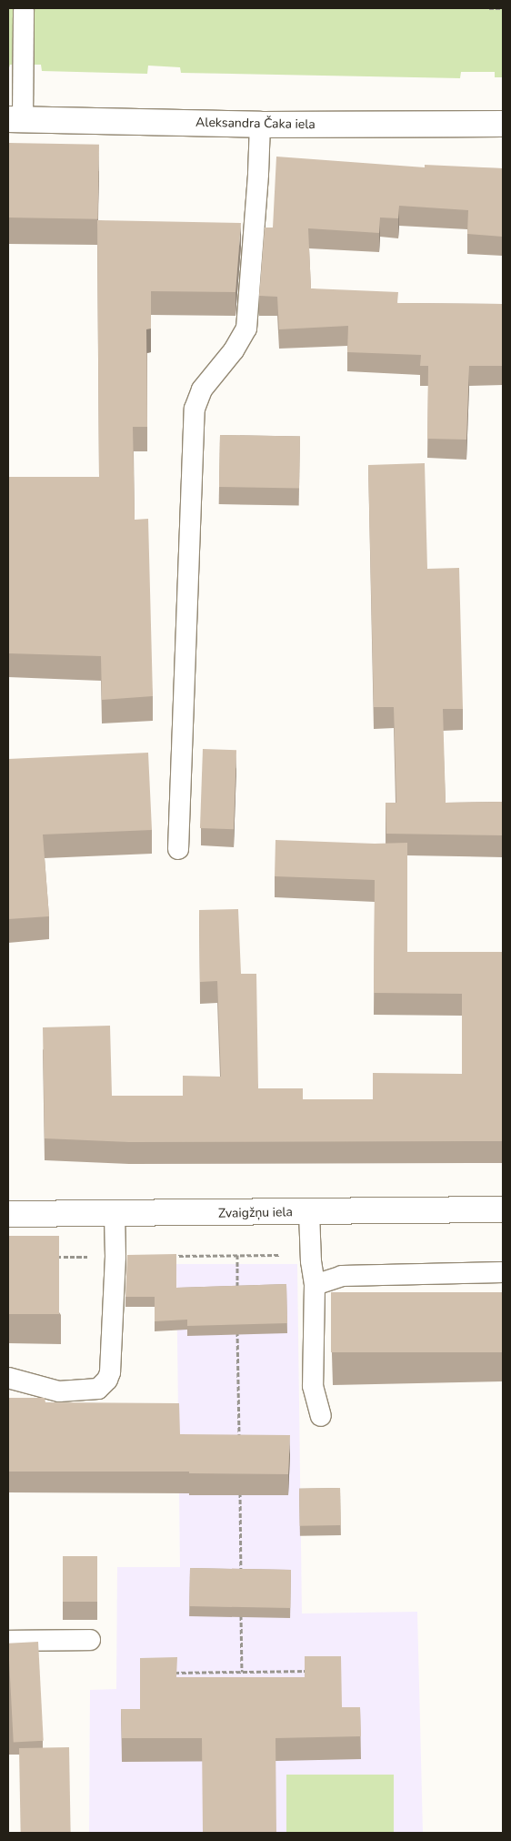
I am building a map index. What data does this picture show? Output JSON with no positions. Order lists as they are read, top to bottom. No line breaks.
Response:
{"streets":{"street":["Aleksandra Čaka iela","Zvaigžņu iela"]}}
